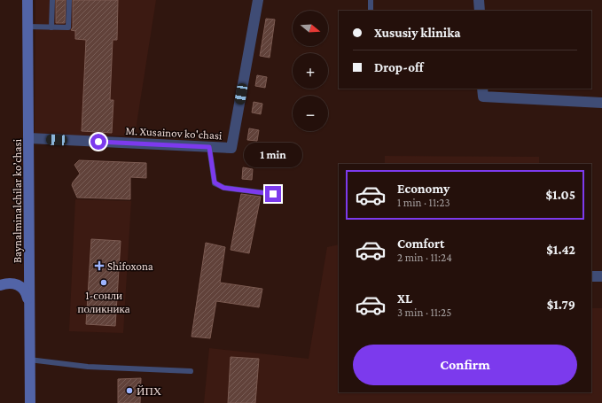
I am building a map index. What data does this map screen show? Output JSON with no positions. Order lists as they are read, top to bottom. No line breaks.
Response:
{"streets":{"main road":["Baynalminalchilar ko’chasi"],"street":["M. Xusainov ko'chasi"]},"crossings":[["M. Xusainov ko'chasi","Baynalminalchilar ko’chasi"]],"places":{"health":["Shifoxona"],"other":["1-сонли поликника","ЙПХ"]},"north":"right","page":{"map_buttons":["+","−"],"banner":["Xususiy klinika","Drop-off"],"bubble":"1 min","list":[{"name":"Economy","note":"1 min · 11:23","value":"$1.05"},{"name":"Comfort","note":"2 min · 11:24","value":"$1.42"},{"name":"XL","note":"3 min · 11:25","value":"$1.79"}],"buttons":"Confirm"}}
